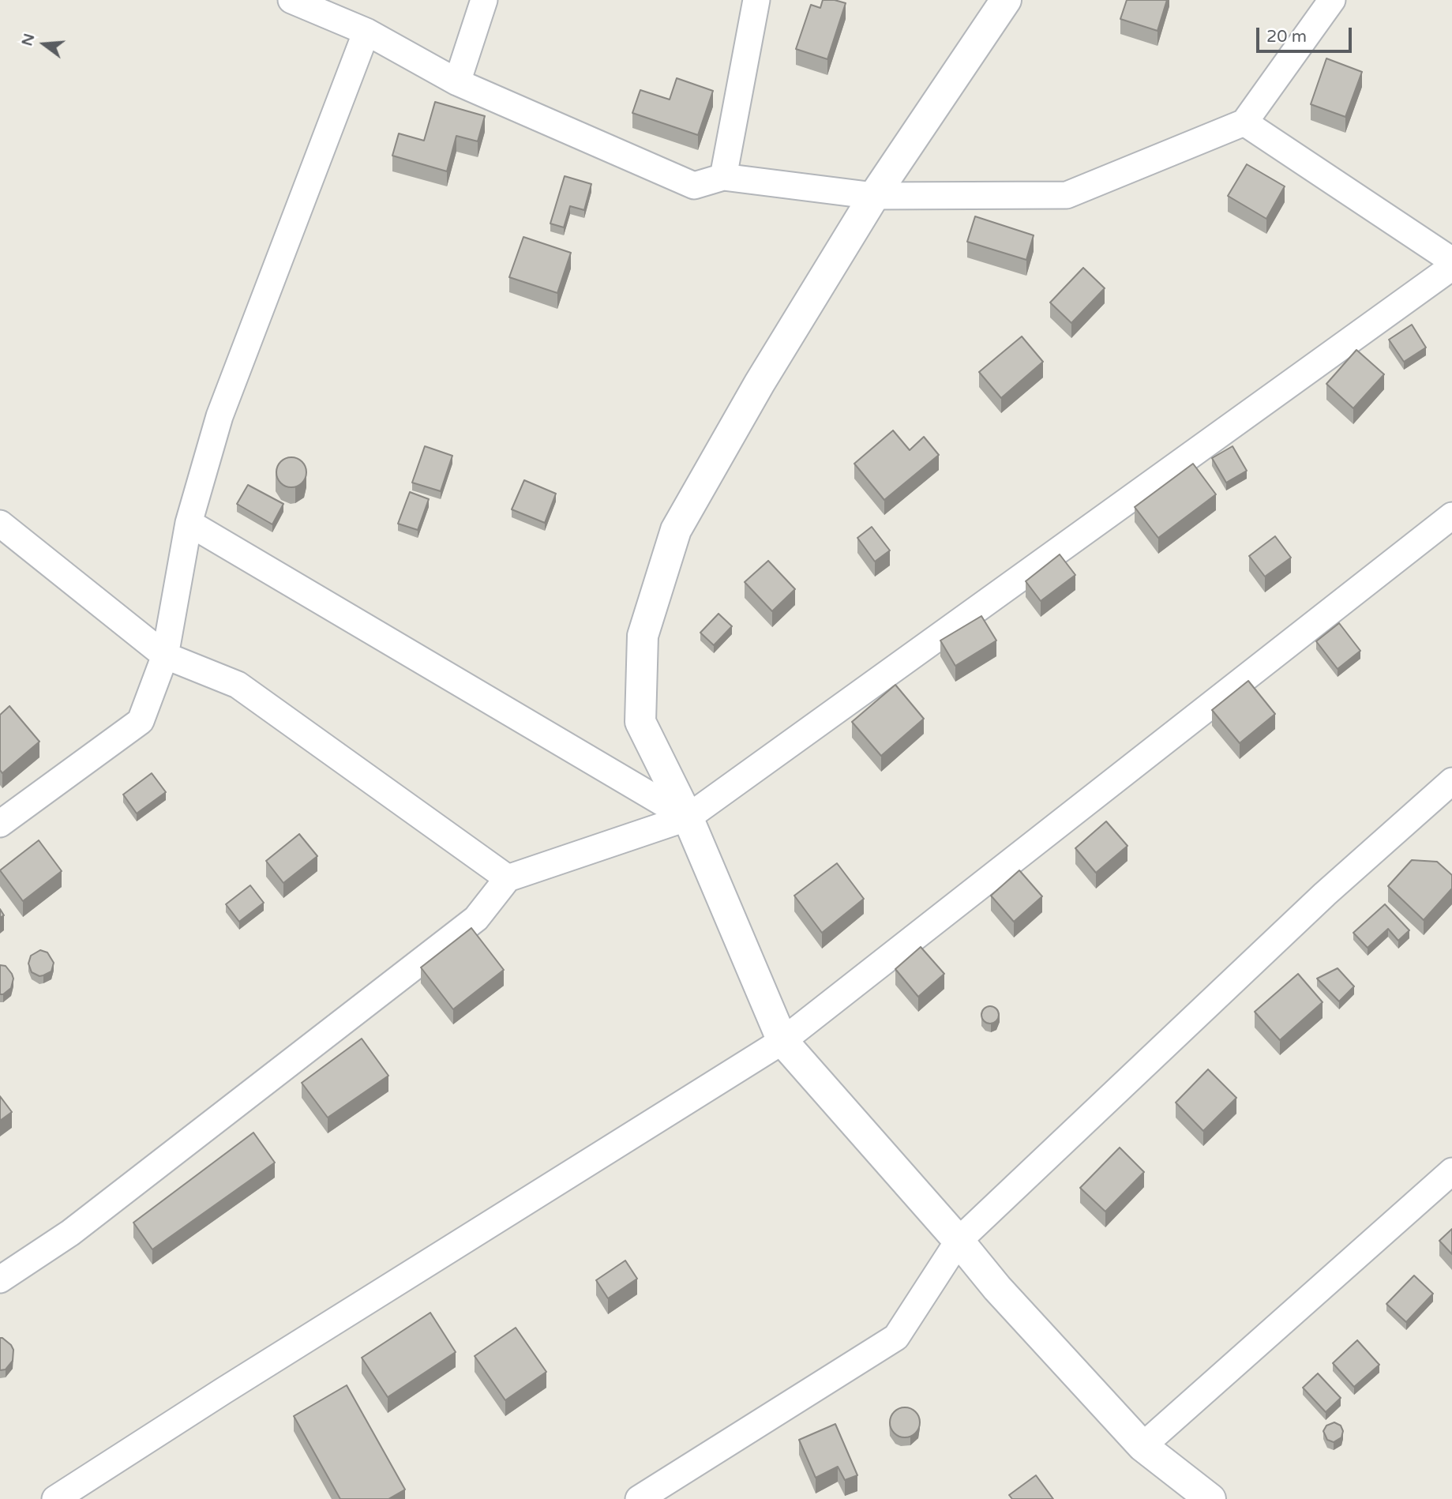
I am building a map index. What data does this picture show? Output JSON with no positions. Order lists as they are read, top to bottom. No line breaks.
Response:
{"scale_bar":"20 m","north":"left"}
